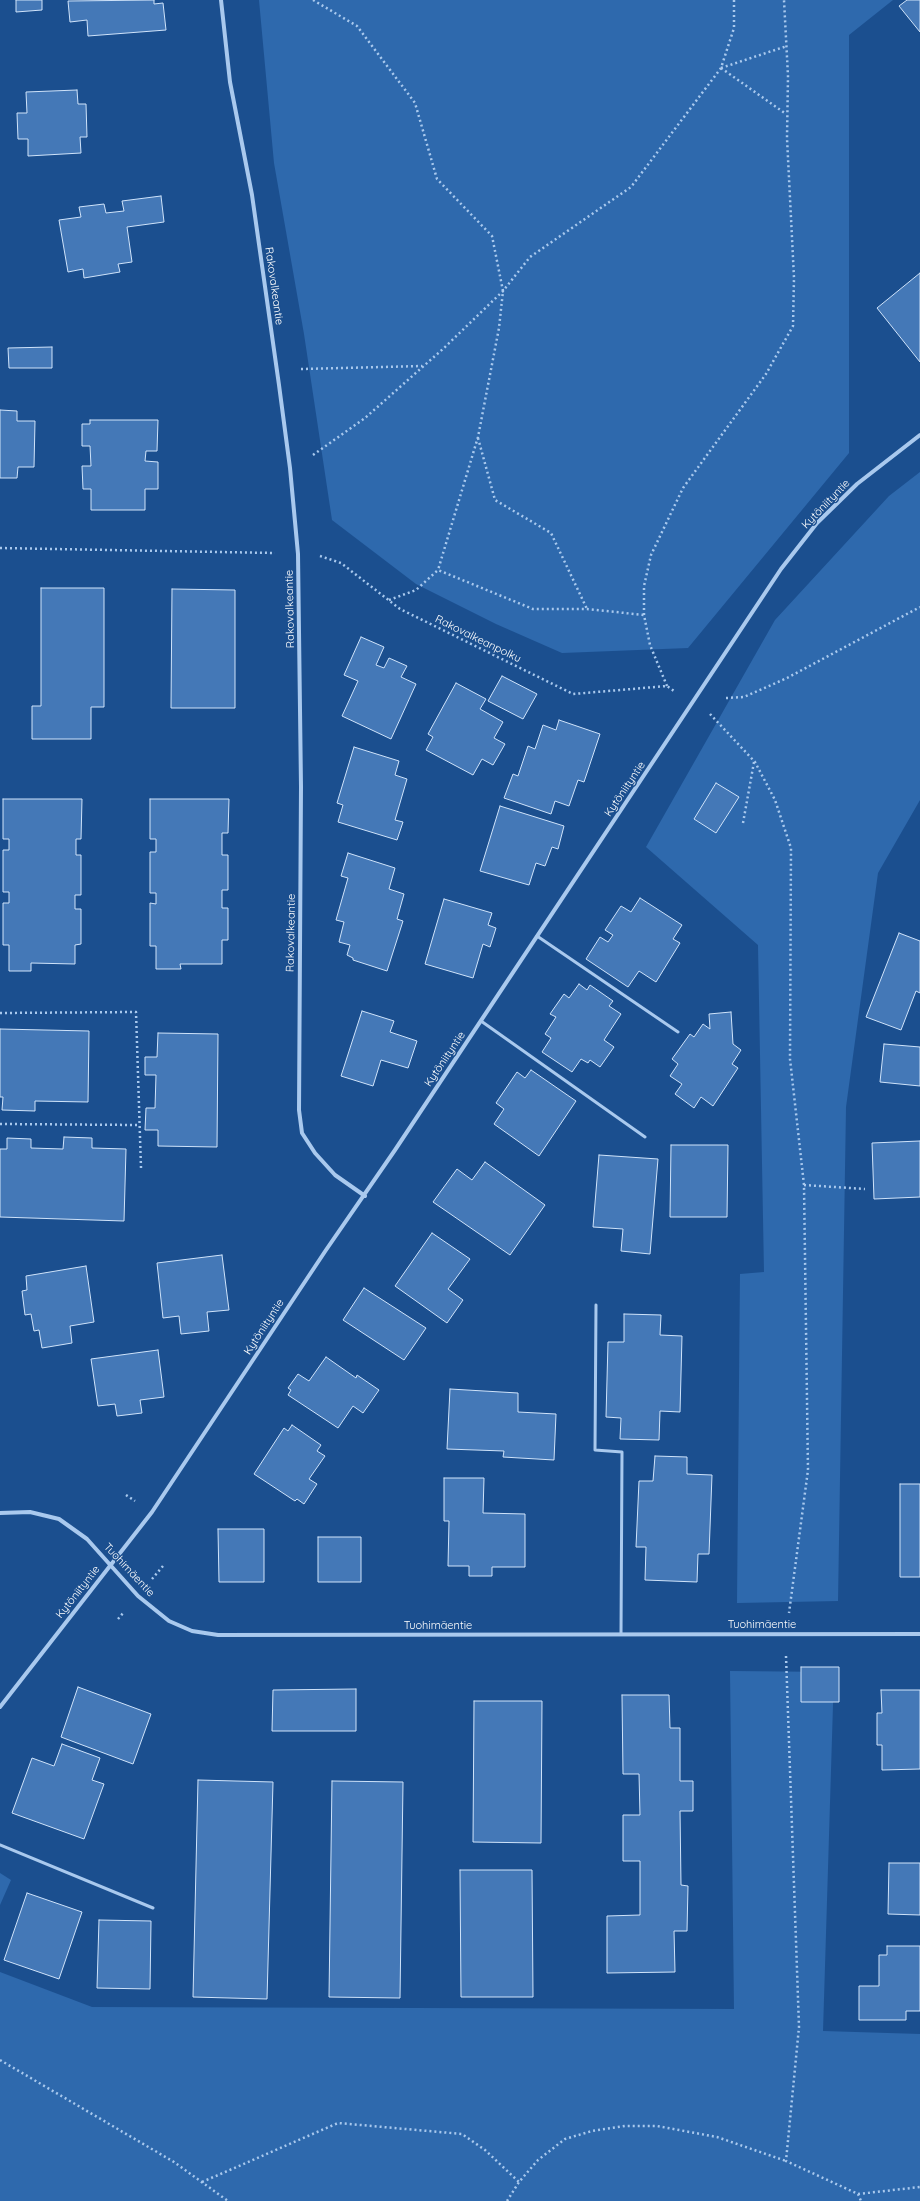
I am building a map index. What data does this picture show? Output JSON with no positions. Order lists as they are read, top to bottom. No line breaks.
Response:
{"streets":{"street":["Rakovalkeantie","Kytöniityntie","Tuohimäentie"],"path":["Rakovalkeanpolku"]},"crossings":[["Rakovalkeantie","Kytöniityntie"],["Rakovalkeantie","Rakovalkeanpolku"],["Kytöniityntie","Tuohimäentie"]]}
